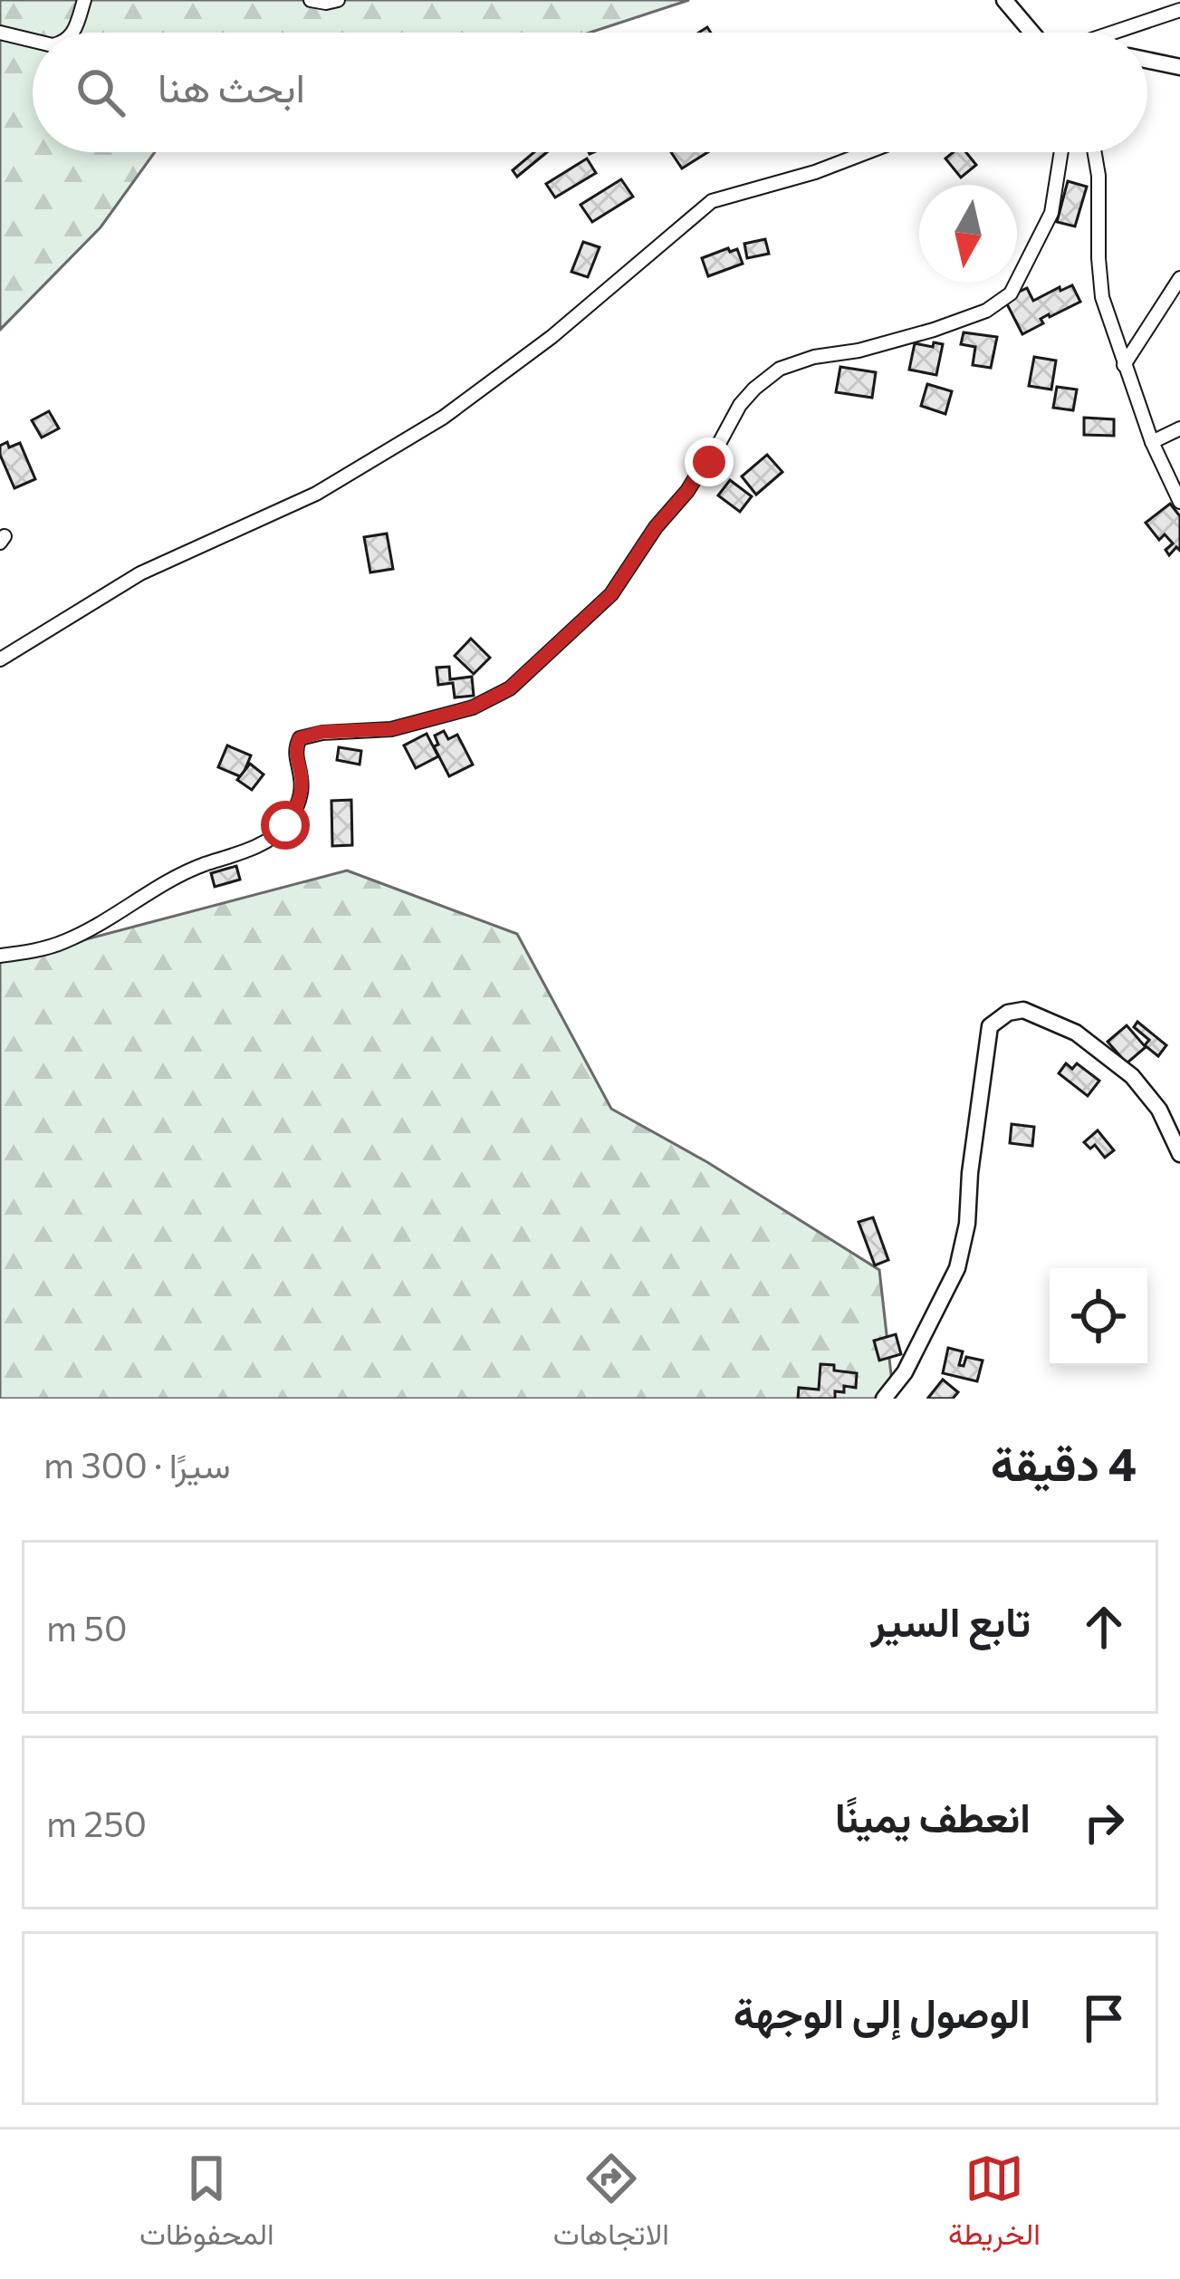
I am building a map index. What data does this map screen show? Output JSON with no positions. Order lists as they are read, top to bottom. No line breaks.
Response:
{"north":"bottom","page":{"search":"ابحث هنا","heading":["4 دقيقة","سيرًا · 300 m"],"list":[["تابع السير","50 m"],["انعطف يمينًا","250 m"],"الوصول إلى الوجهة"],"nav":["الخريطة","الاتجاهات","المحفوظات"]}}
